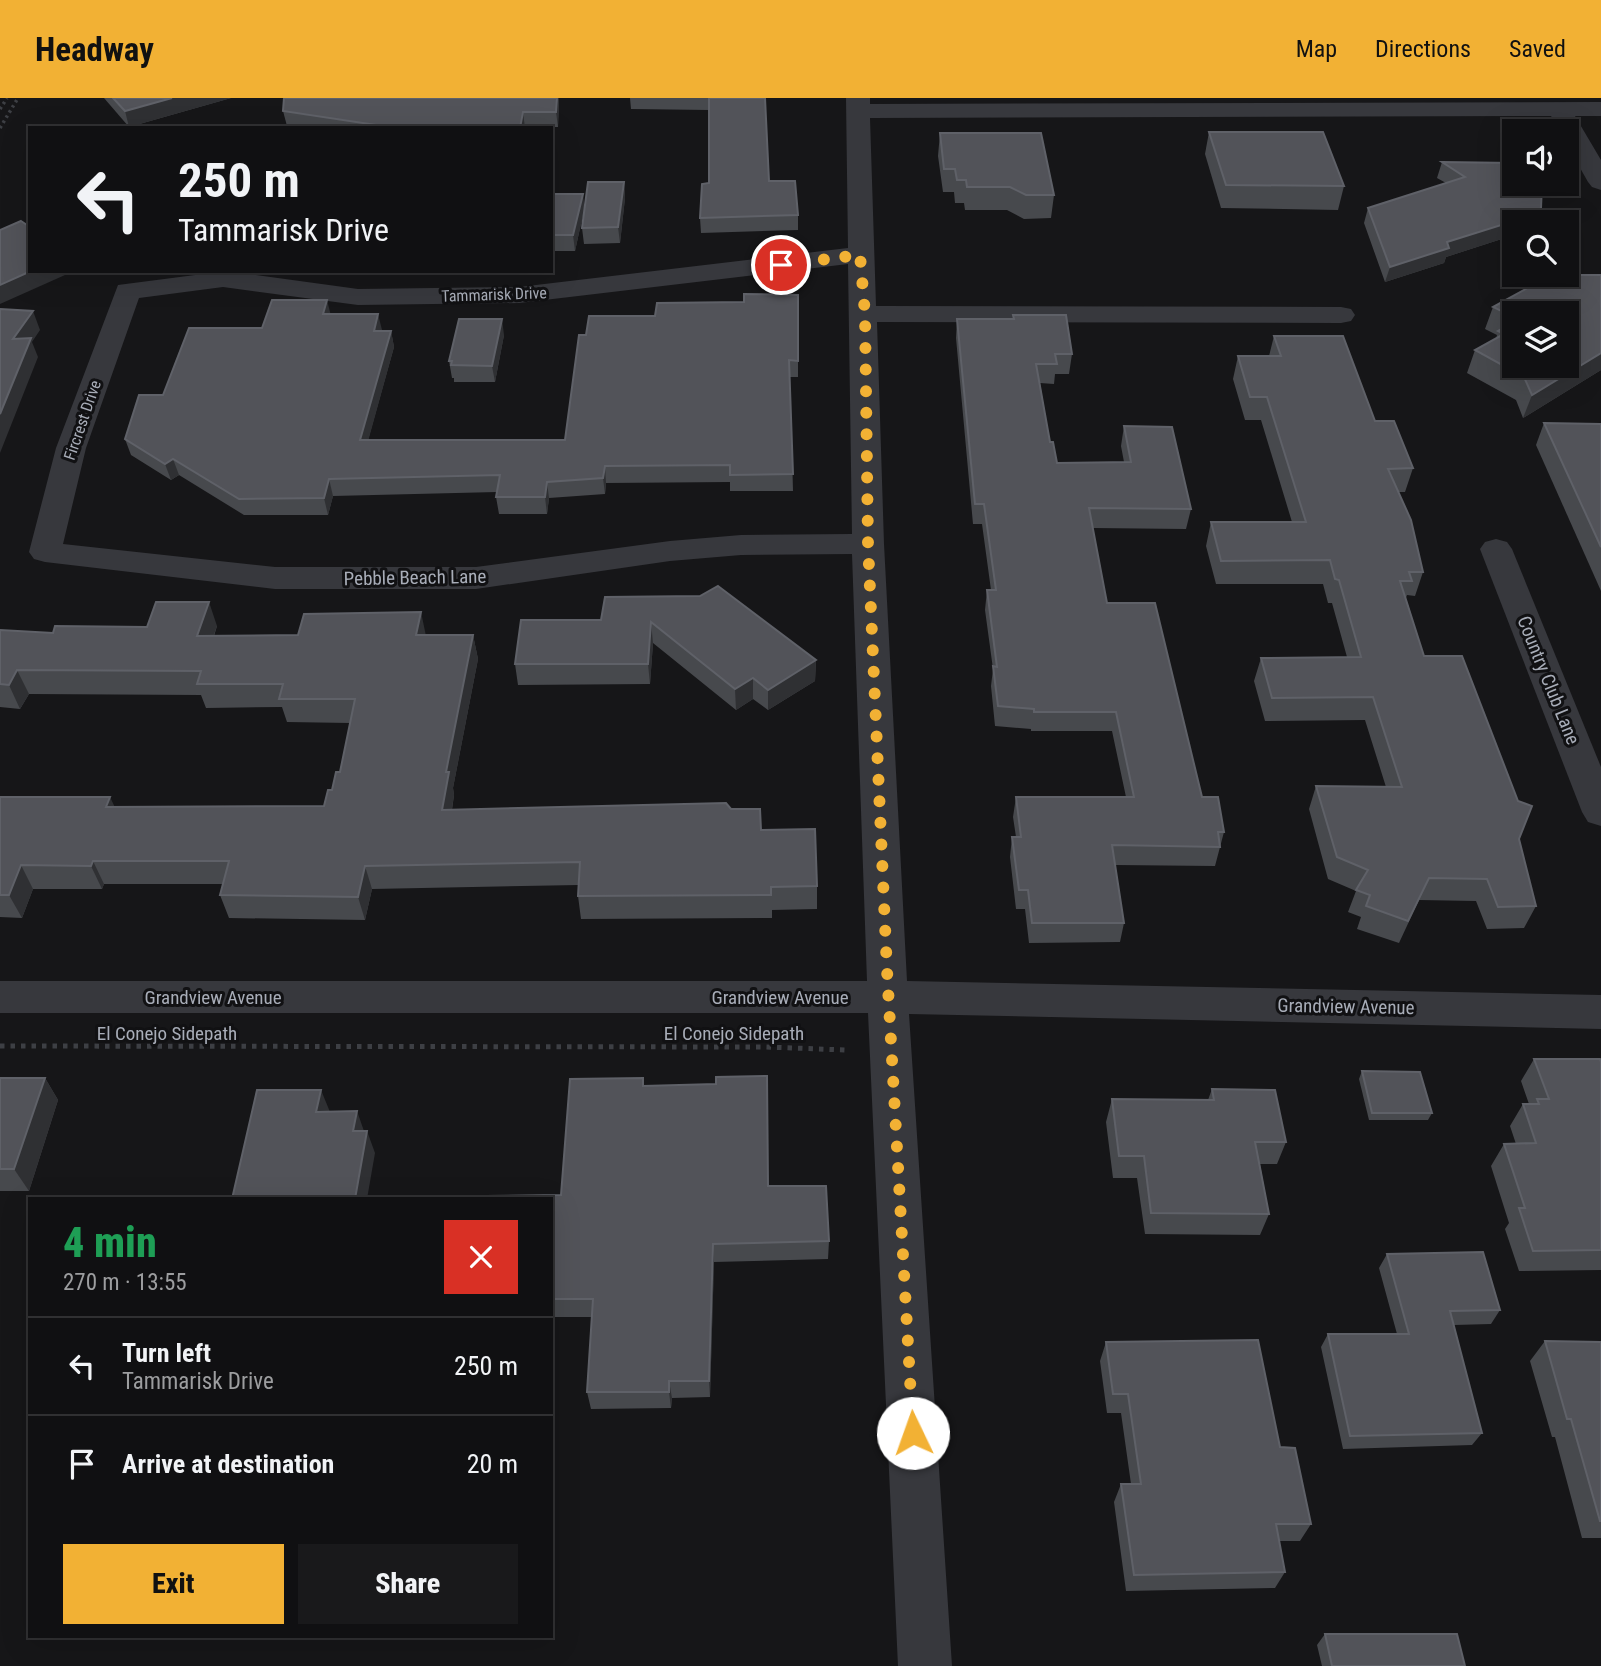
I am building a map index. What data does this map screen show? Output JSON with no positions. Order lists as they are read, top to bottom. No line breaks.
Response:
{"streets":{"street":["Tammarisk Drive","Fircrest Drive","Pebble Beach Lane","Country Club Lane","Grandview Avenue"],"path":["El Conejo Sidepath"]},"crossings":[["Tammarisk Drive","Fircrest Drive"],["Fircrest Drive","Pebble Beach Lane"]],"page":{"header":"Headway","nav":["Map","Directions","Saved"],"turn":["250 m","Tammarisk Drive"],"heading":["4 min","270 m · 13:55"],"list":[{"name":"Turn left","note":"Tammarisk Drive","value":"250 m"},{"name":"Arrive at destination","value":"20 m"}],"buttons":["Exit","Share"]}}
